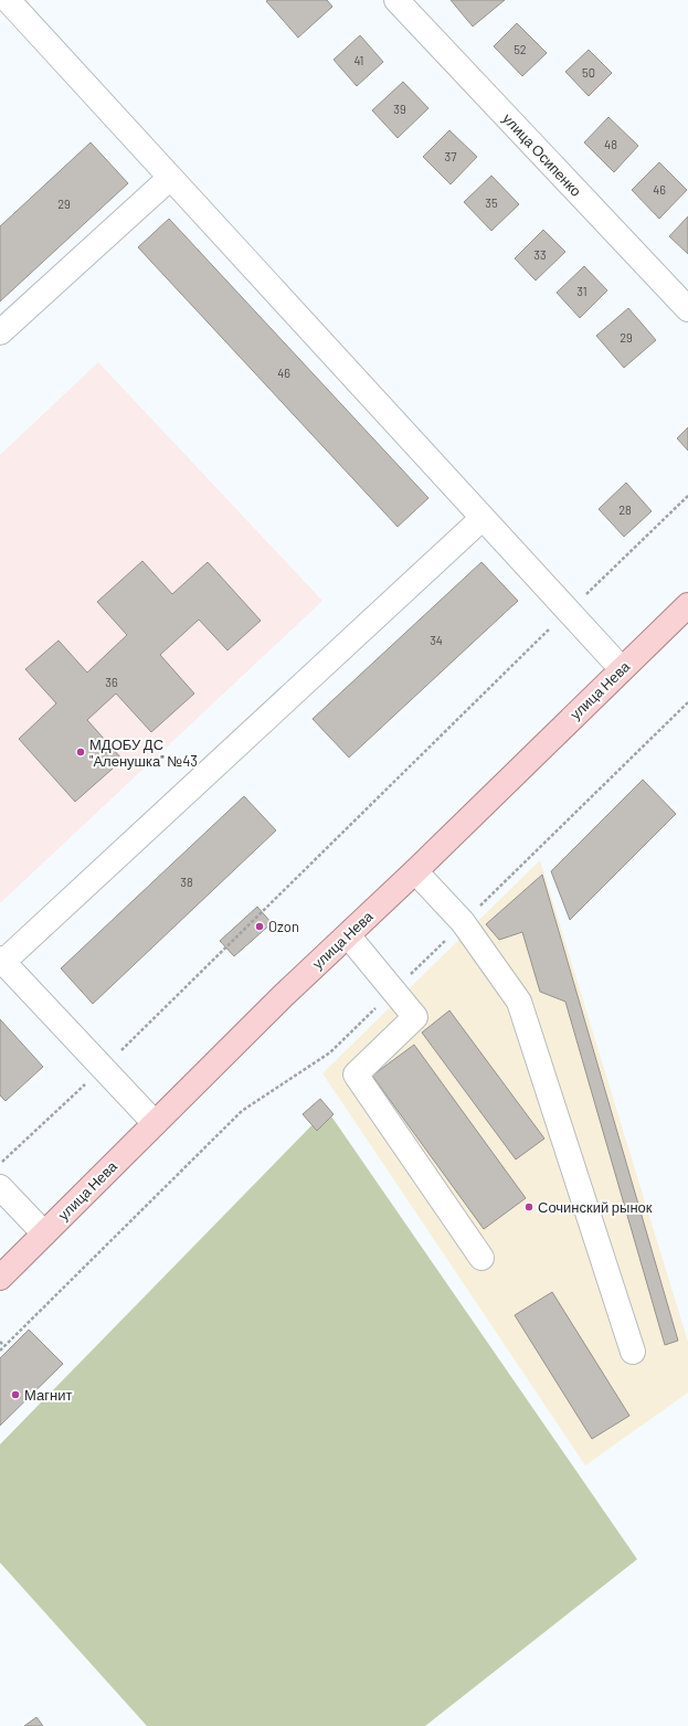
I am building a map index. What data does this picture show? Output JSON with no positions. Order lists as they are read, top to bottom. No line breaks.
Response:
{"streets":{"main road":["улица Нева"],"street":["улица Осипенко"]},"places":["МДОБУ ДС \"Аленушка\" №43","Ozon","Сочинский рынок","Магнит"],"house_numbers":["52","41","50","39","48","37","46","35","29","33","31","29","46","28","34","36","38"]}
